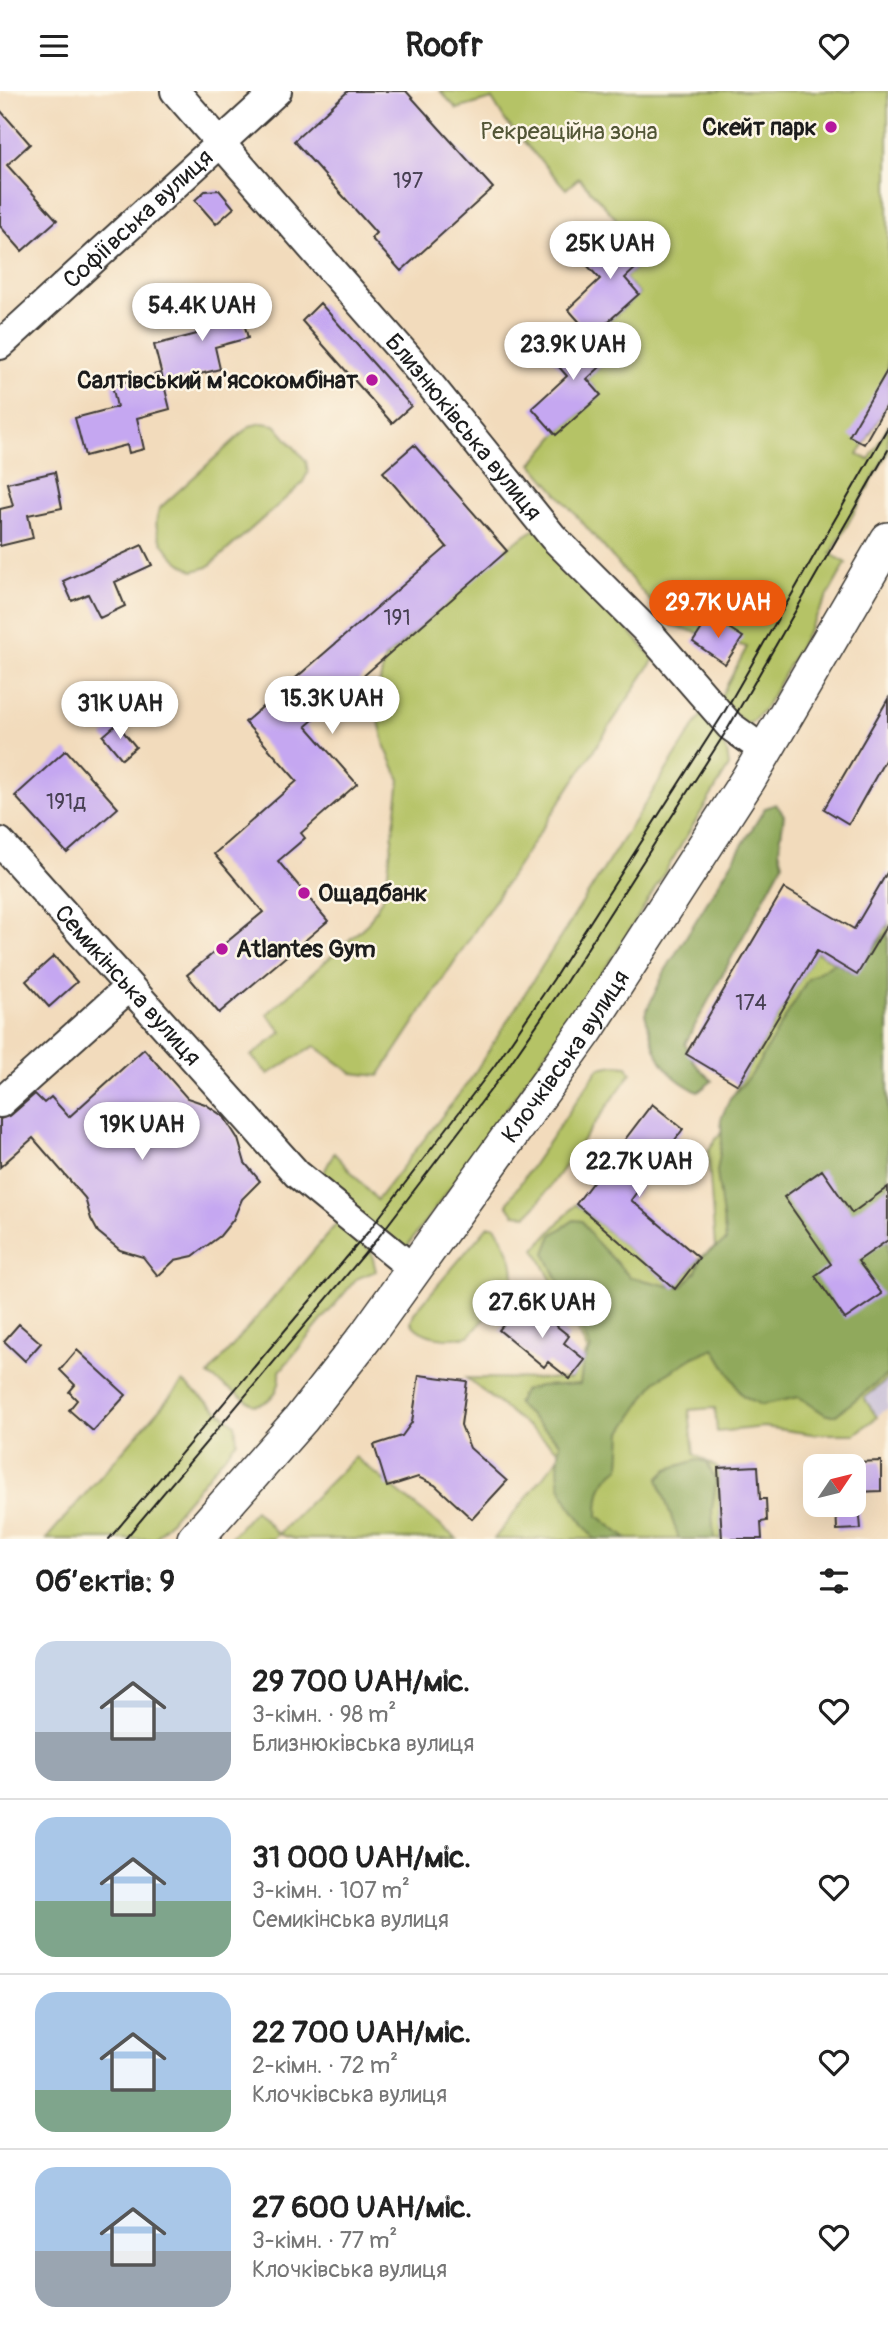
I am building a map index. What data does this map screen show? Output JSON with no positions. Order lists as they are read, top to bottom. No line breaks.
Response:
{"streets":{"main road":["Клочківська вулиця"],"street":["Софіївська вулиця","Близнюківська вулиця","Семикінська вулиця"]},"crossings":[["Софіївська вулиця","Близнюківська вулиця"],["Близнюківська вулиця","Клочківська вулиця"],["Семикінська вулиця","Клочківська вулиця"]],"parks":["Рекреаційна зона"],"places":["Скейт парк","Салтівський м'ясокомбінат","Ощадбанк","Atlantes Gym"],"house_numbers":["197","191","191д","174"],"north":"top right","page":{"header":"Roofr","price":["25K UAH","54.4K UAH","23.9K UAH","29.7K UAH","15.3K UAH","31K UAH","19K UAH","22.7K UAH","27.6K UAH"],"heading":"Об’єктів: 9","list":[{"name":"29 700 UAH/міс.","note":"3-кімн. · 98 m² · Близнюківська вулиця"},{"name":"31 000 UAH/міс.","note":"3-кімн. · 107 m² · Семикінська вулиця"},{"name":"22 700 UAH/міс.","note":"2-кімн. · 72 m² · Клочківська вулиця"},{"name":"27 600 UAH/міс.","note":"3-кімн. · 77 m² · Клочківська вулиця"}]}}
